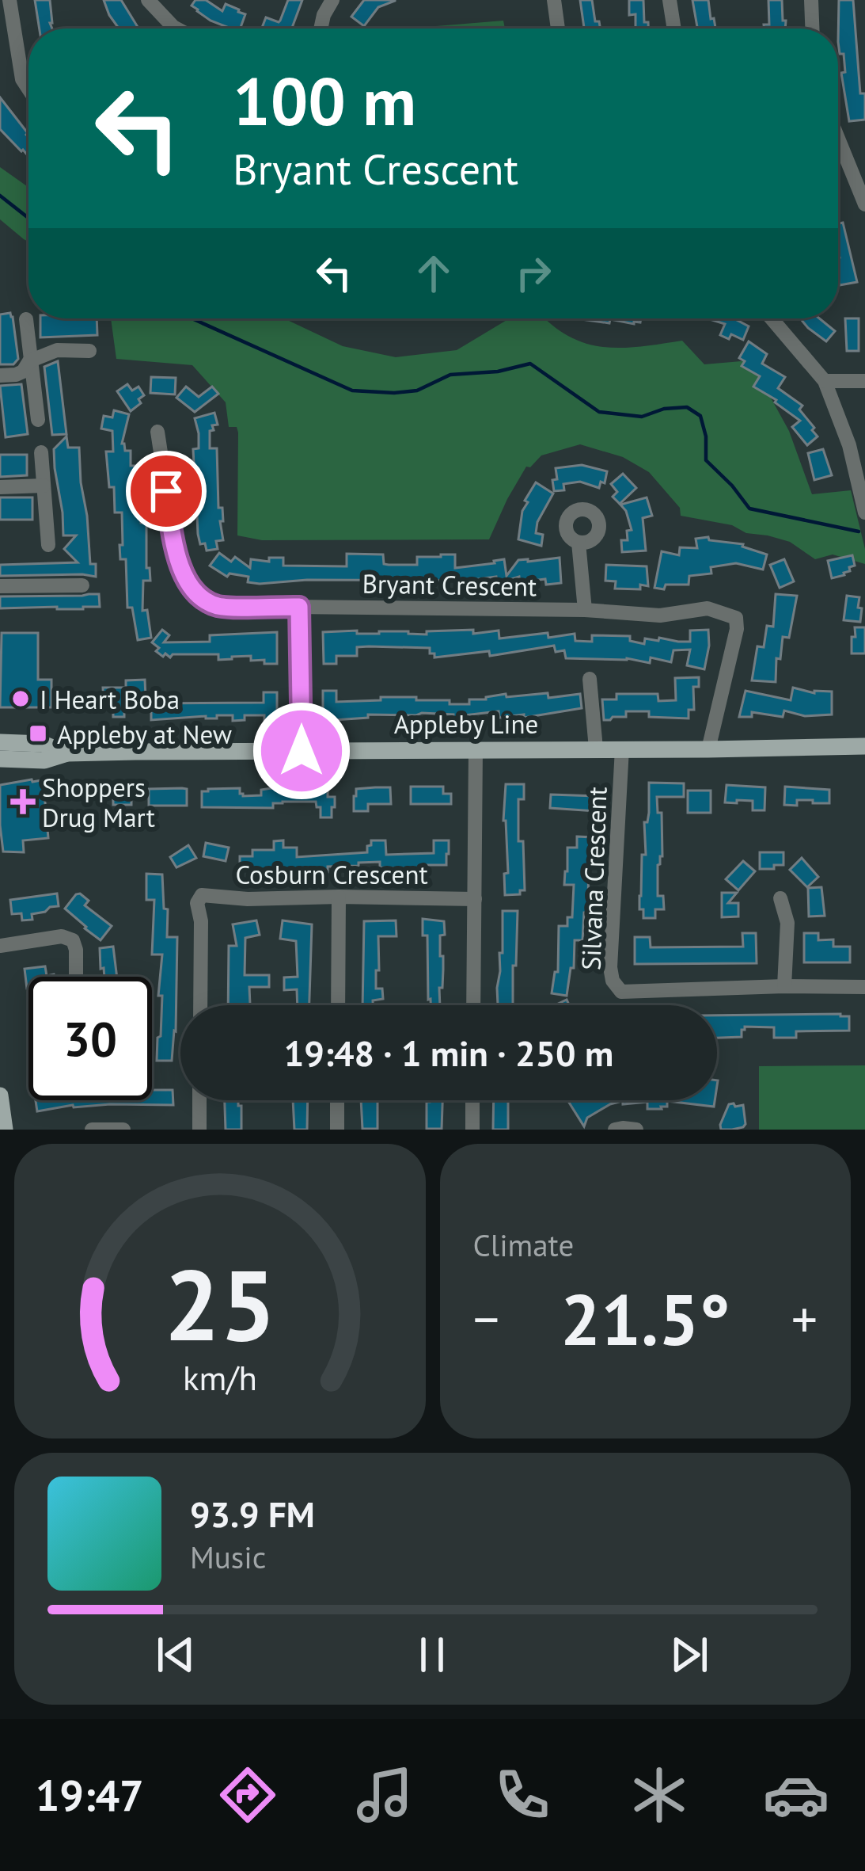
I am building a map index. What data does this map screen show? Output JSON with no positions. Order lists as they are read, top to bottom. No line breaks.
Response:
{"streets":{"main road":["Appleby Line"],"street":["Bryant Crescent","Cosburn Crescent","Silvana Crescent"]},"crossings":[["Bryant Crescent","Appleby Line"],["Appleby Line","Silvana Crescent"]],"places":{"other":["I Heart Boba"],"transit":["Appleby at New"],"health":["Shoppers Drug Mart"]},"page":{"turn":["100 m","Bryant Crescent"],"limit":"30","trip":"19:48 · 1 min · 250 m","tile":"Climate","heat":["−","21.5°","+"],"song":["93.9 FM","Music"],"tabs":"19:47","gauge":["25","km/h"]}}
